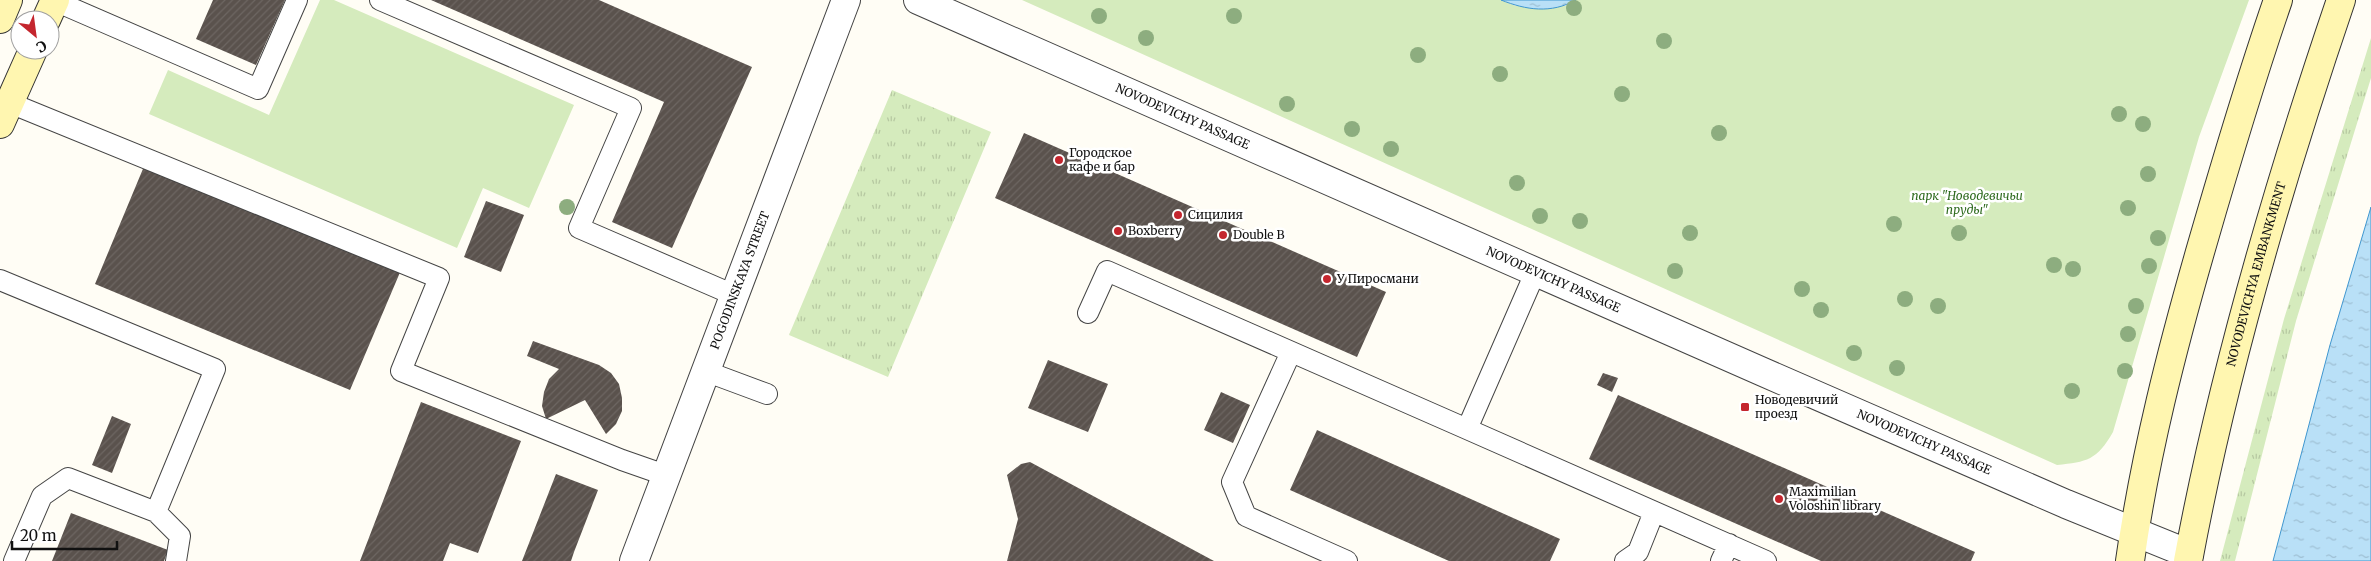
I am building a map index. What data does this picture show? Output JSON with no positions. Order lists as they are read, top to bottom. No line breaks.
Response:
{"streets":{"main road":["NOVODEVICHYA EMBANKMENT"],"street":["NOVODEVICHY PASSAGE","POGODINSKAYA STREET"]},"crossings":[["NOVODEVICHY PASSAGE","NOVODEVICHYA EMBANKMENT"]],"parks":["парк \"Новодевичьи пруды\""],"places":{"other":["Городское кафе и бар","Сицилия","Boxberry","Double B","У Пиросмани","Maximilian Voloshin library"],"transit":["Новодевичий проезд"]},"scale_bar":"20 m","north":"bottom right"}
